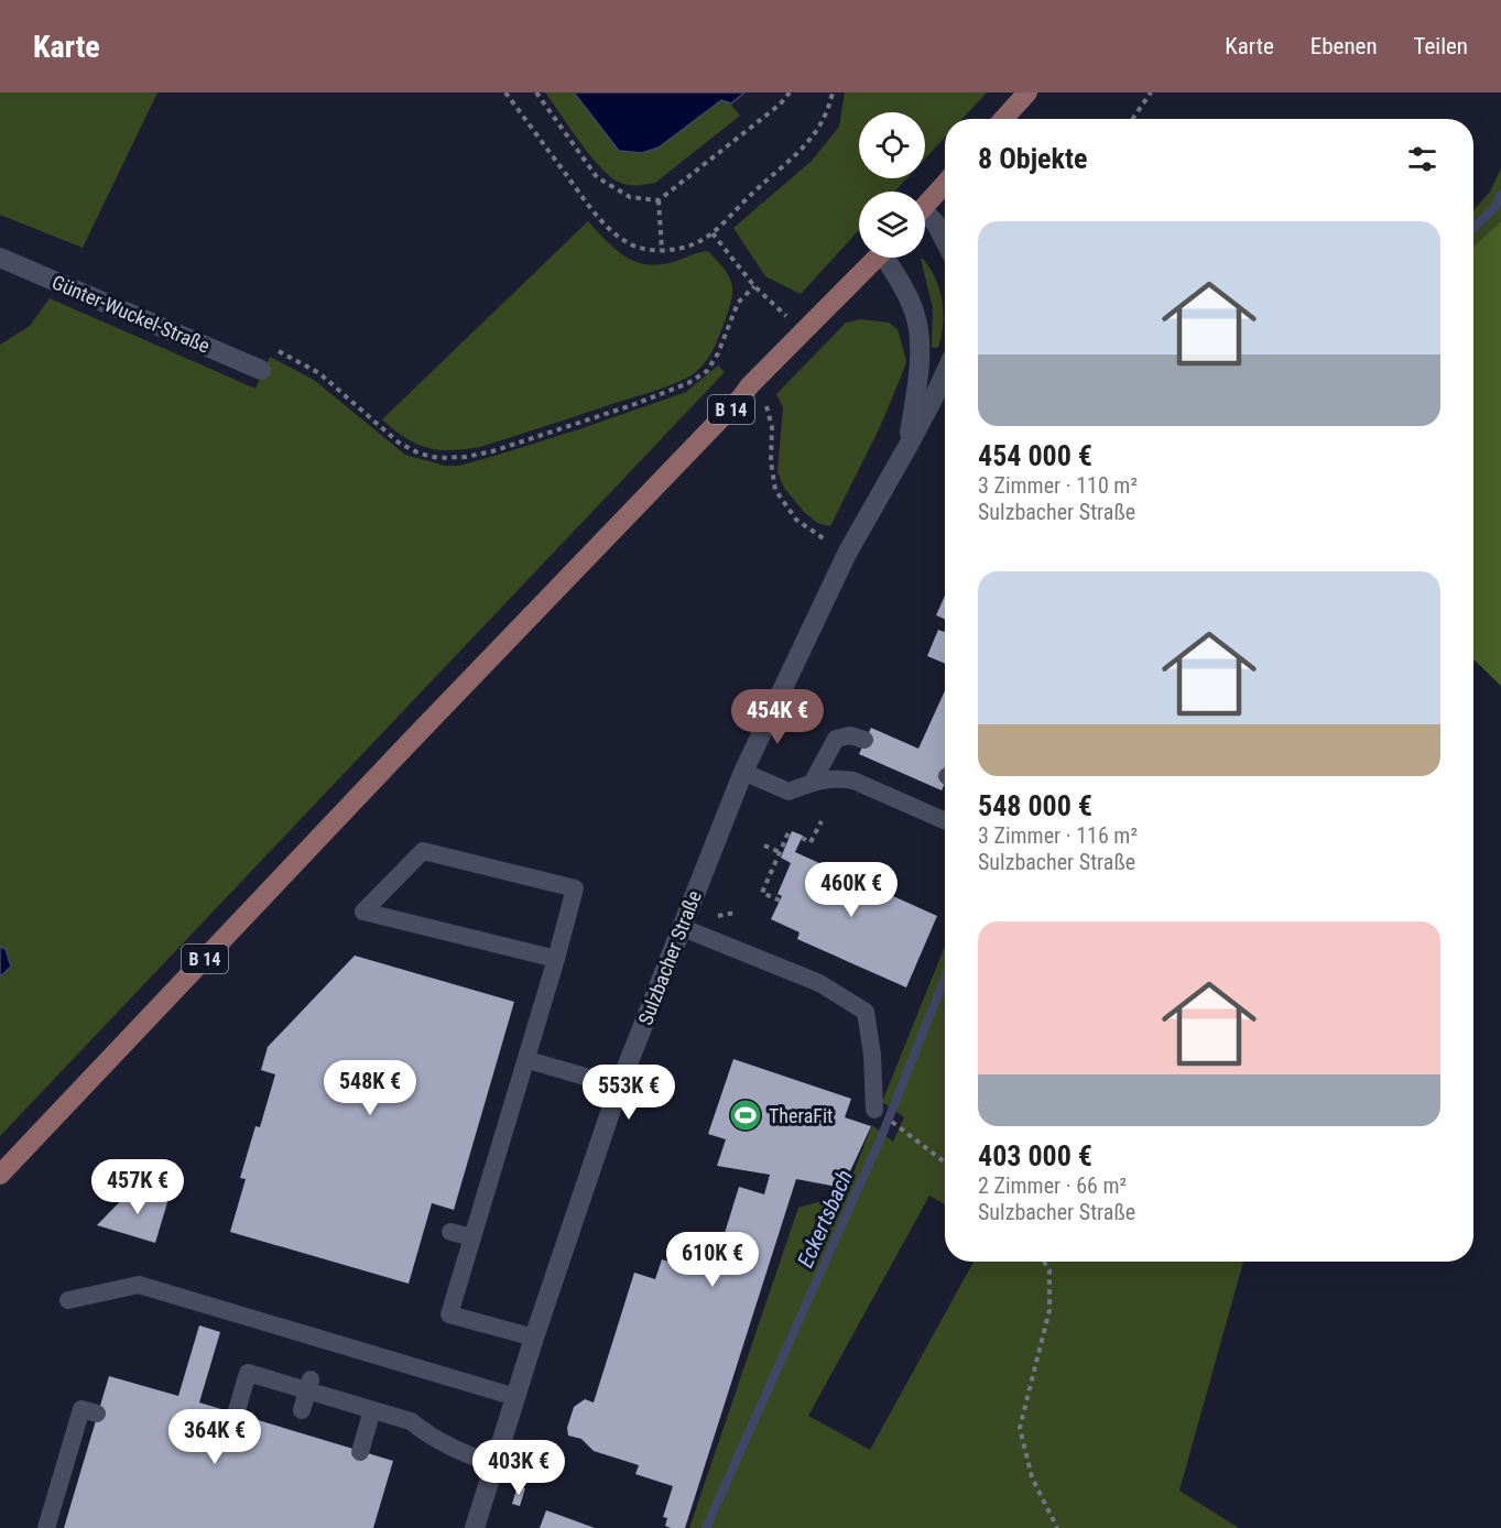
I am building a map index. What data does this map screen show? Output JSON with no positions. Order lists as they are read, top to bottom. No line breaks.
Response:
{"streets":{"main road":["B 14"],"street":["Günter-Wuckel-Straße","Sulzbacher Straße"]},"water":["Eckertsbach"],"places":{"sports":["TheraFit"]},"page":{"header":"Karte","nav":["Karte","Ebenen","Teilen"],"heading":"8 Objekte","list":[{"name":"454 000 €","note":"3 Zimmer · 110 m² · Sulzbacher Straße"},{"name":"548 000 €","note":"3 Zimmer · 116 m² · Sulzbacher Straße"},{"name":"403 000 €","note":"2 Zimmer · 66 m² · Sulzbacher Straße"}],"price":["454K €","460K €","548K €","553K €","457K €","610K €","364K €","403K €"]}}
